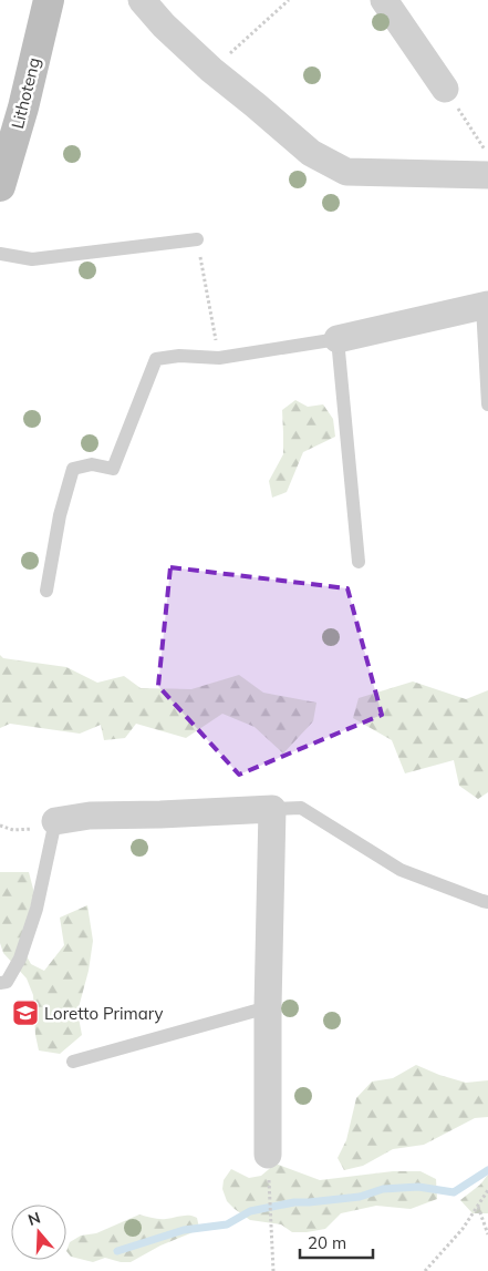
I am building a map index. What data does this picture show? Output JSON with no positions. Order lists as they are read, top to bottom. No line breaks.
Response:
{"streets":{"main road":["Lithoteng"]},"places":{"school or university":["Loretto Primary"]},"scale_bar":"20 m","north":"top"}
